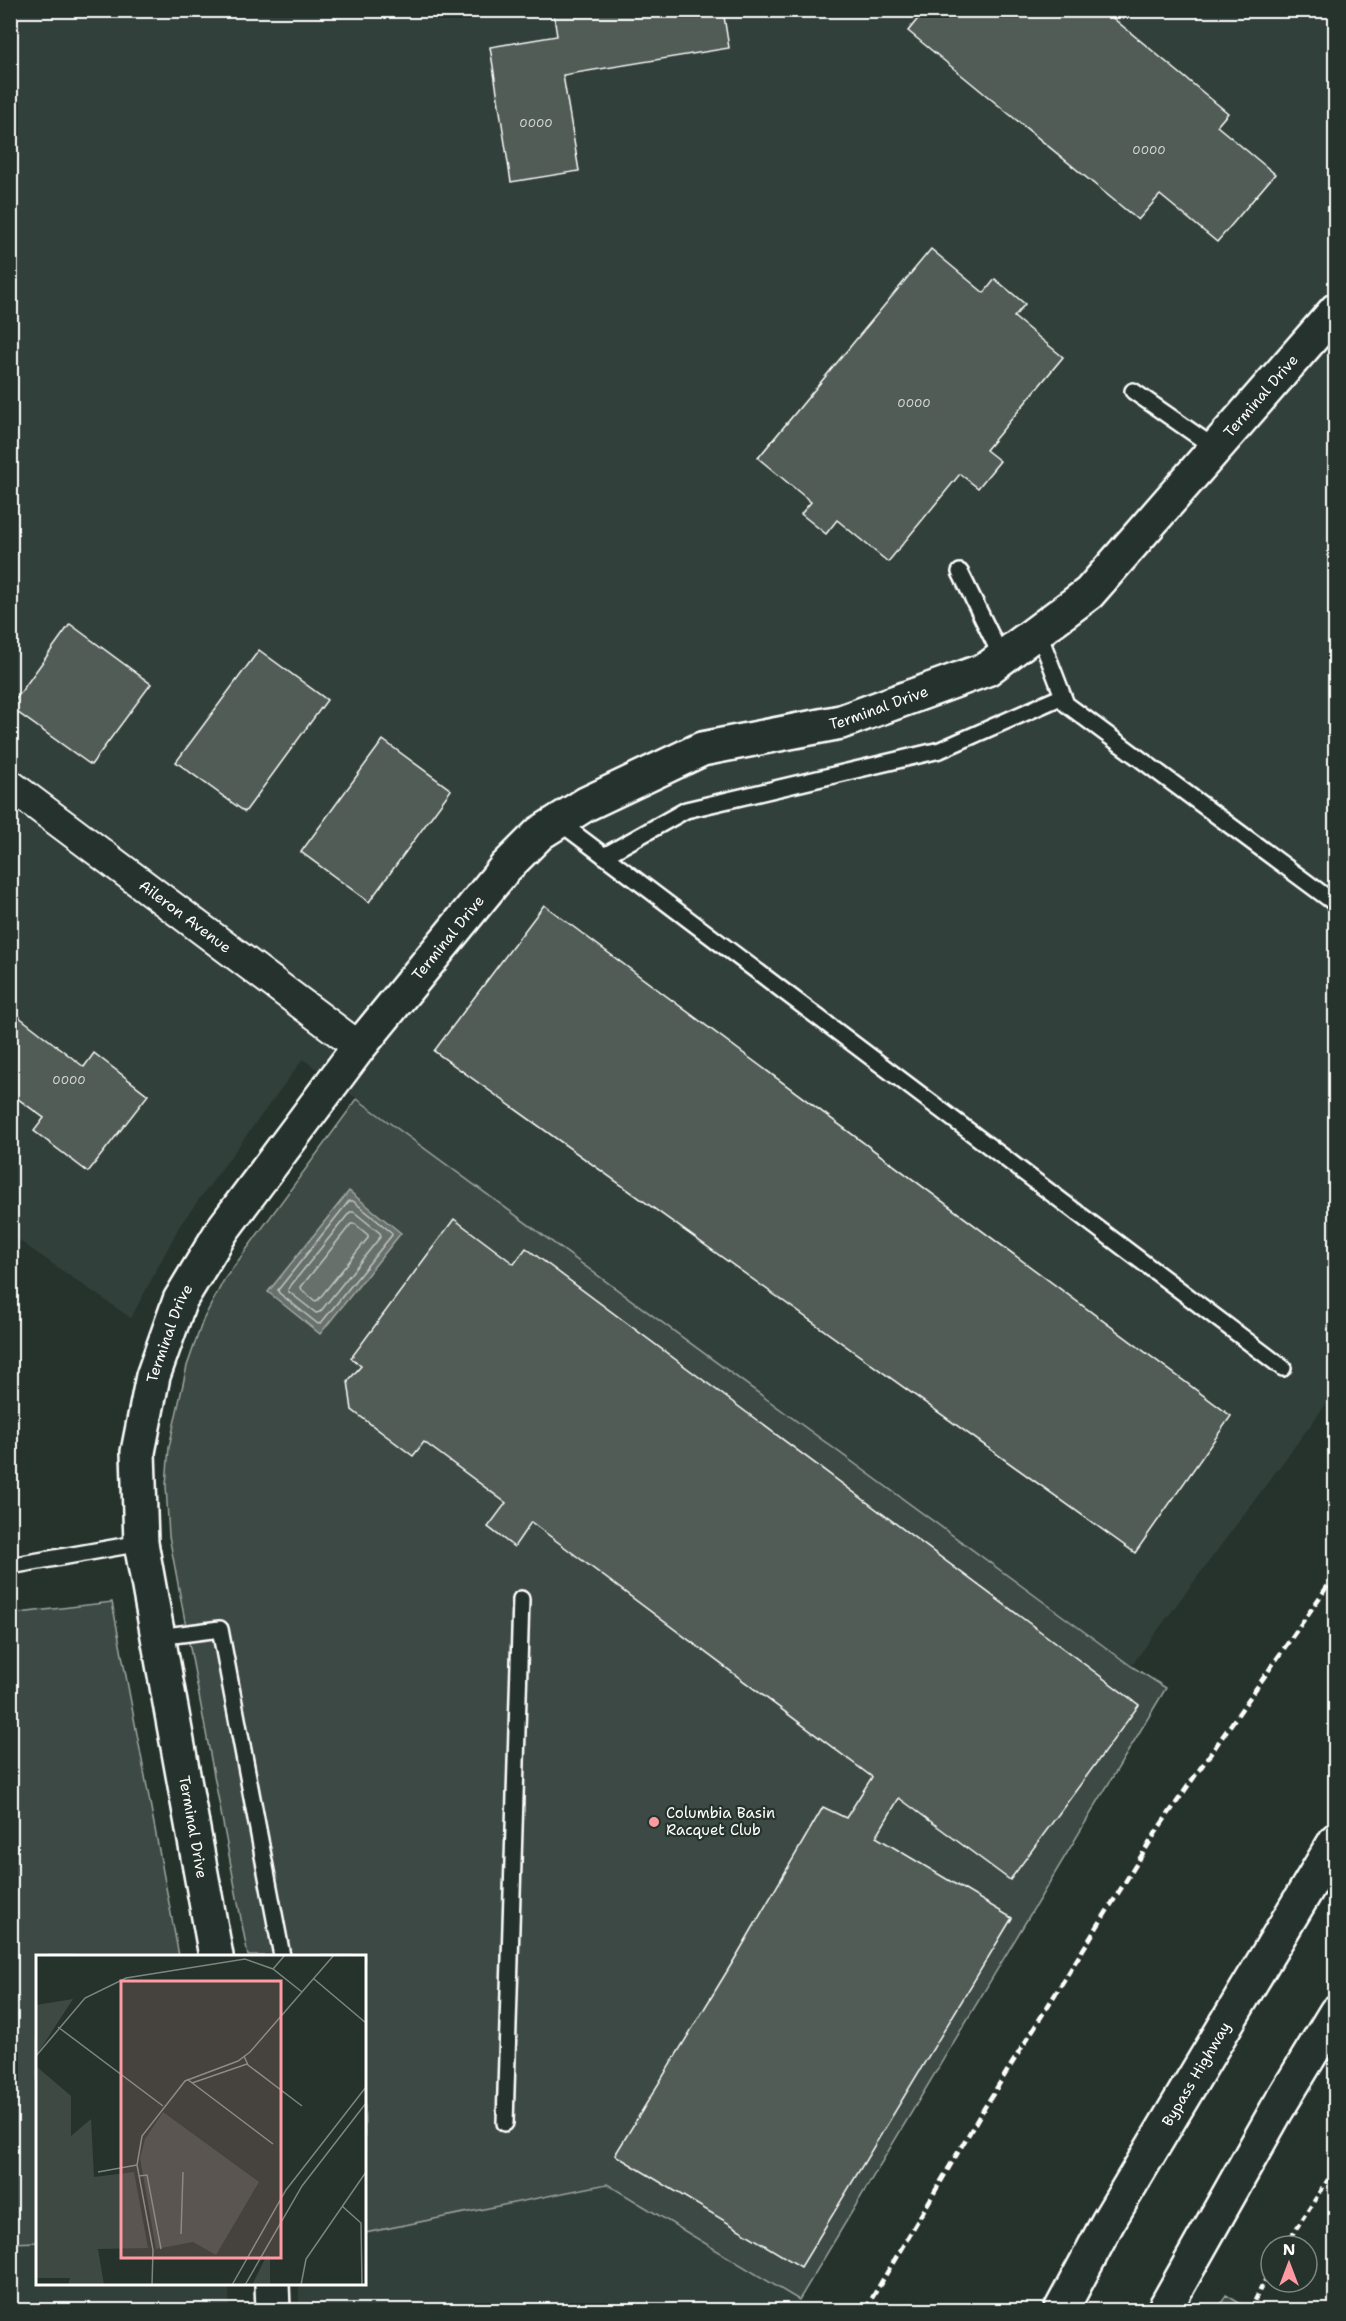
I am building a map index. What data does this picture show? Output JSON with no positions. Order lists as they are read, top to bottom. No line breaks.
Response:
{"streets":{"main road":["Terminal Drive","Bypass Highway"],"street":["Aileron Avenue"]},"crossings":[["Terminal Drive","Aileron Avenue"]],"places":["Columbia Basin Racquet Club"],"house_numbers":["0000","0000","0000","0000"],"north":"top"}
